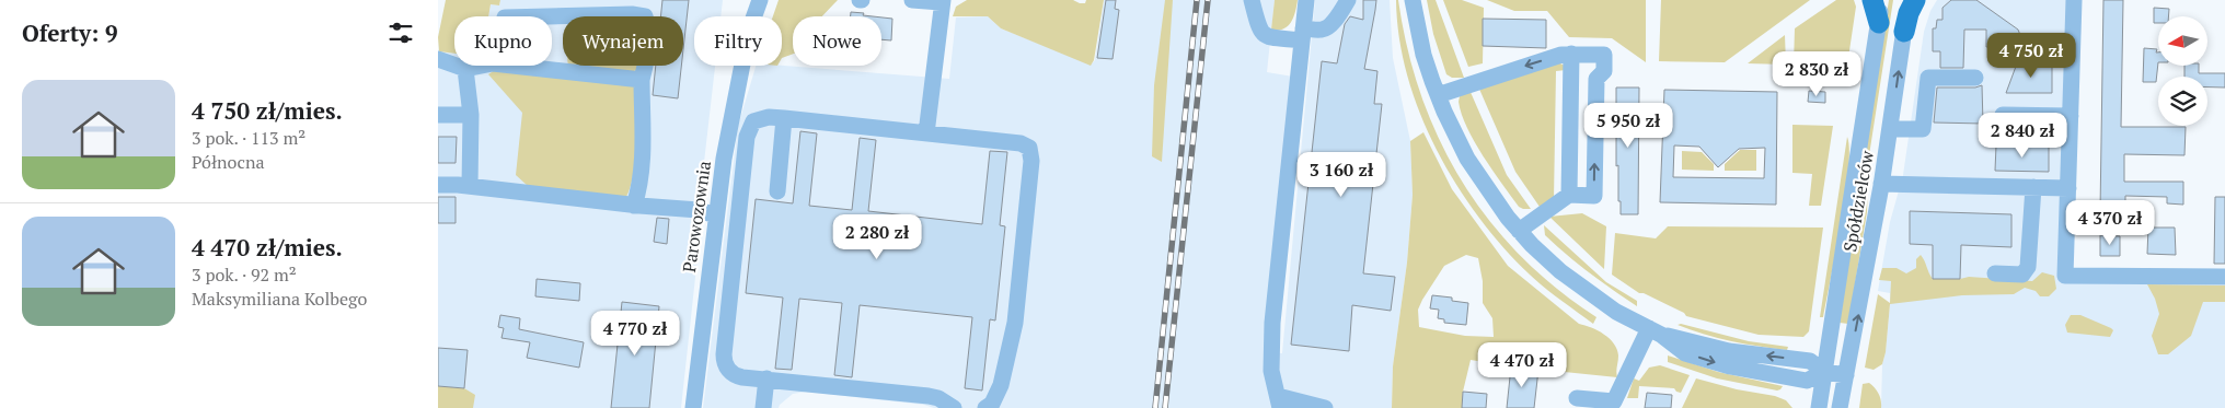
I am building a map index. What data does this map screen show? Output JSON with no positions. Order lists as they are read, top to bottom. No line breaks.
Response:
{"streets":{"street":["Spółdzielców","Parowozownia"]},"north":"left","page":{"heading":"Oferty: 9","chip":["Kupno","Wynajem","Filtry","Nowe"],"price":["4 750 zł","2 830 zł","5 950 zł","2 840 zł","3 160 zł","4 370 zł","2 280 zł","4 770 zł","4 470 zł"],"list":[{"name":"4 750 zł/mies.","note":"3 pok. · 113 m² · Północna"},{"name":"4 470 zł/mies.","note":"3 pok. · 92 m² · Maksymiliana Kolbego"}]}}
